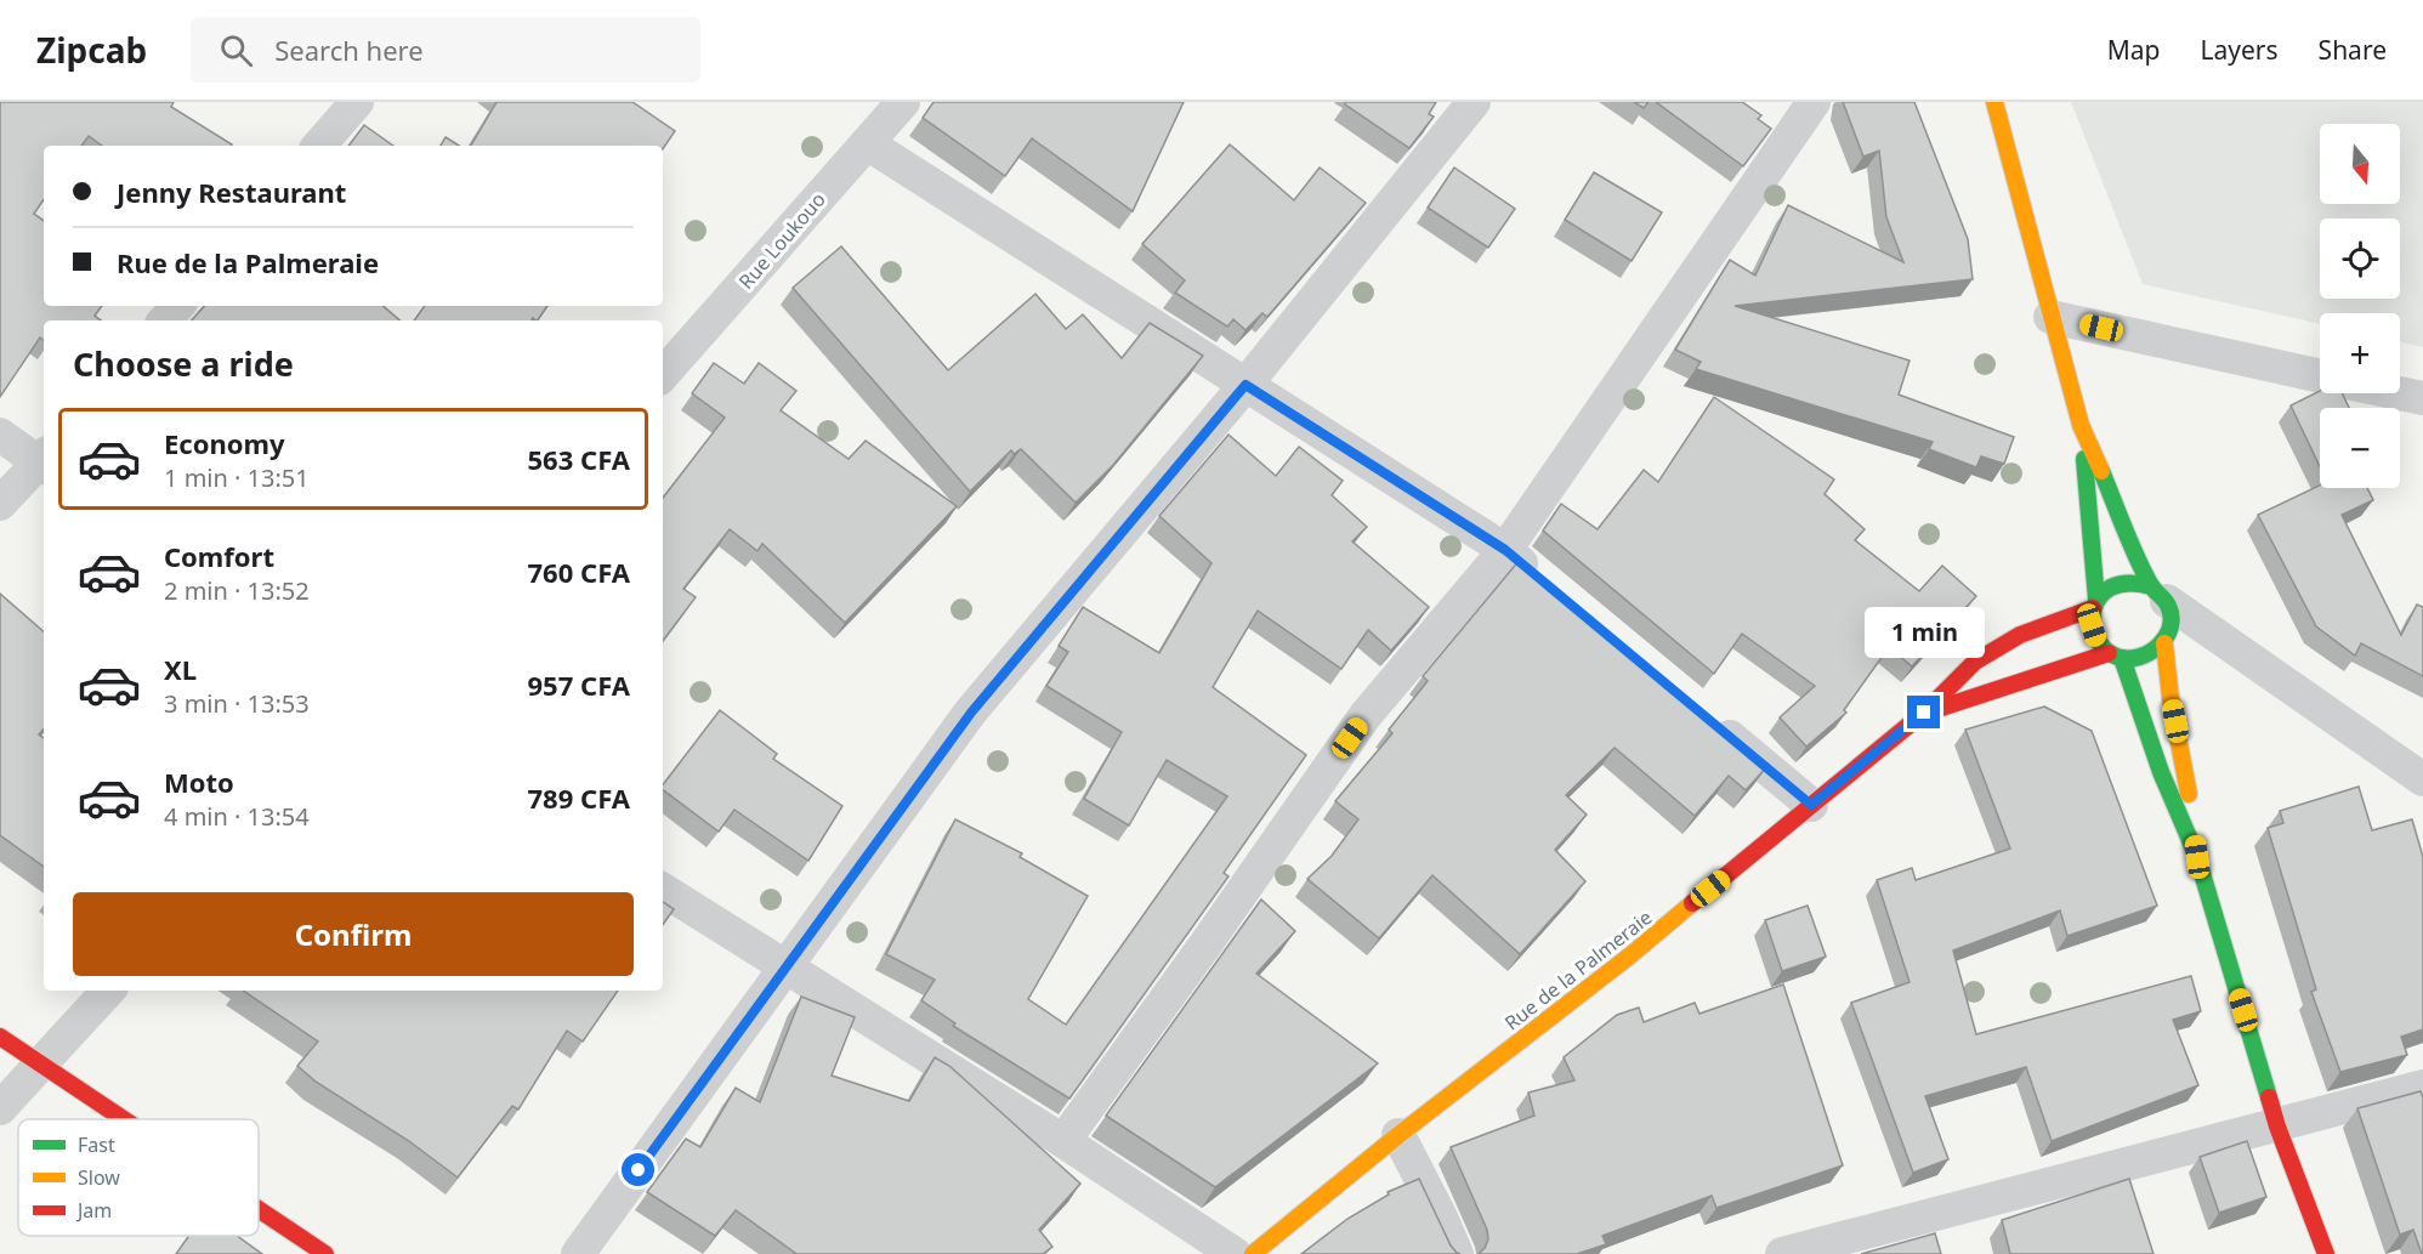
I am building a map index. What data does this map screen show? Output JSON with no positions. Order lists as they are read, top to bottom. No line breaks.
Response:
{"streets":{"main road":["Rue de la Palmeraie"],"street":["Rue Loukouo"]},"legend":["Fast","Slow","Jam"],"north":"bottom","page":{"header":"Zipcab","search":"Search here","nav":["Map","Layers","Share"],"map_buttons":["+","−"],"banner":["Jenny Restaurant","Rue de la Palmeraie"],"heading":"Choose a ride","list":[{"name":"Economy","note":"1 min · 13:51","value":"563 CFA"},{"name":"Comfort","note":"2 min · 13:52","value":"760 CFA"},{"name":"XL","note":"3 min · 13:53","value":"957 CFA"},{"name":"Moto","note":"4 min · 13:54","value":"789 CFA"}],"bubble":"1 min","buttons":"Confirm"}}
